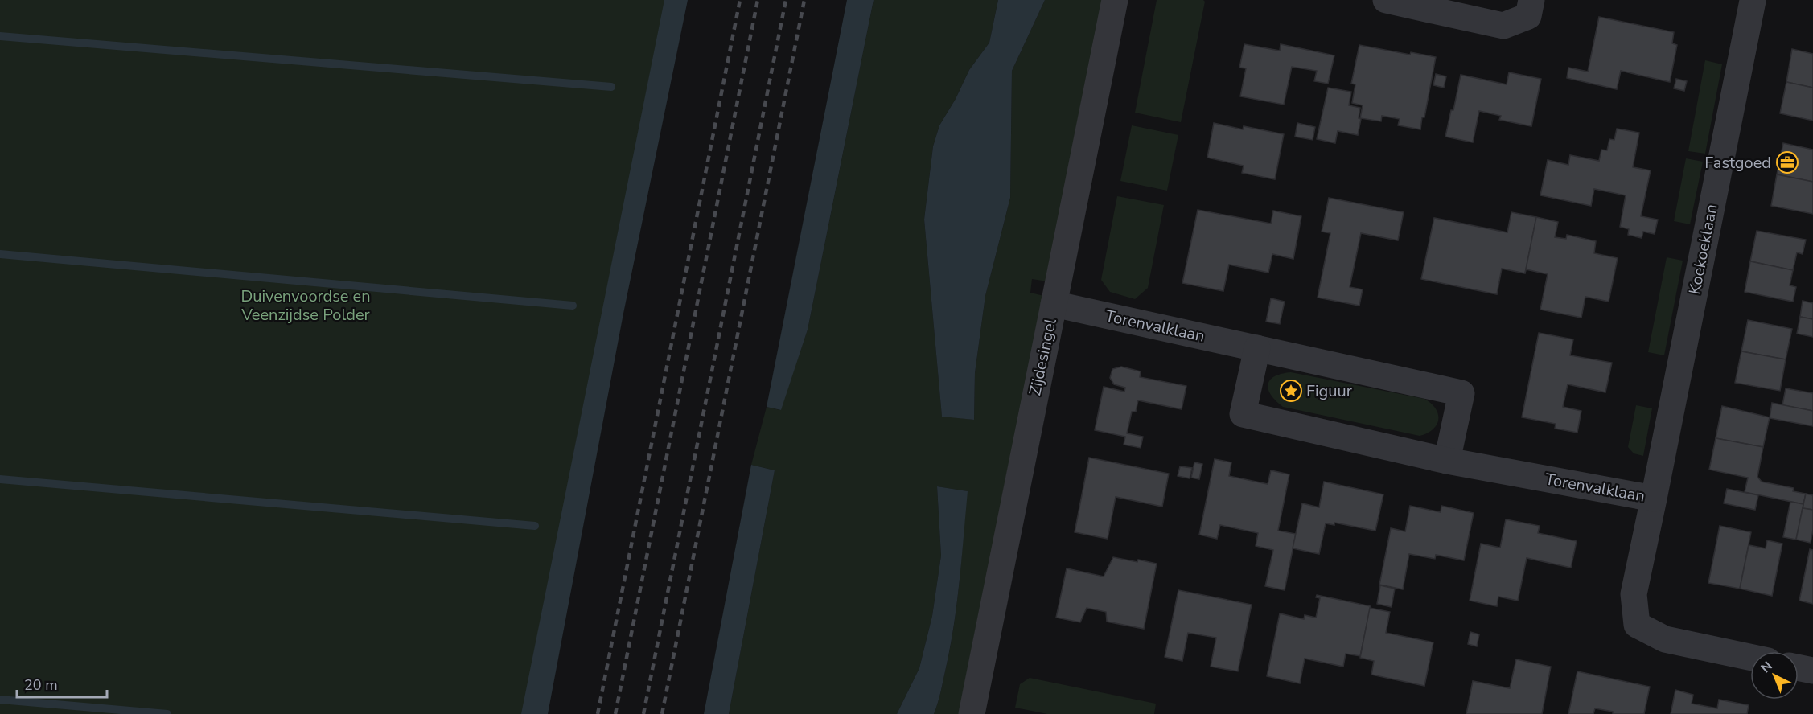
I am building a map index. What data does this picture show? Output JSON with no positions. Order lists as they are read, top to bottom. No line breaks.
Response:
{"streets":{"street":["Koekoeklaan","Torenvalklaan","Zijdesingel"]},"crossings":[["Koekoeklaan","Torenvalklaan"],["Torenvalklaan","Zijdesingel"]],"parks":["Duivenvoordse en Veenzijdse Polder"],"places":{"office":["Fastgoed"],"place":["Figuur"]},"scale_bar":"20 m","north":"top left"}
